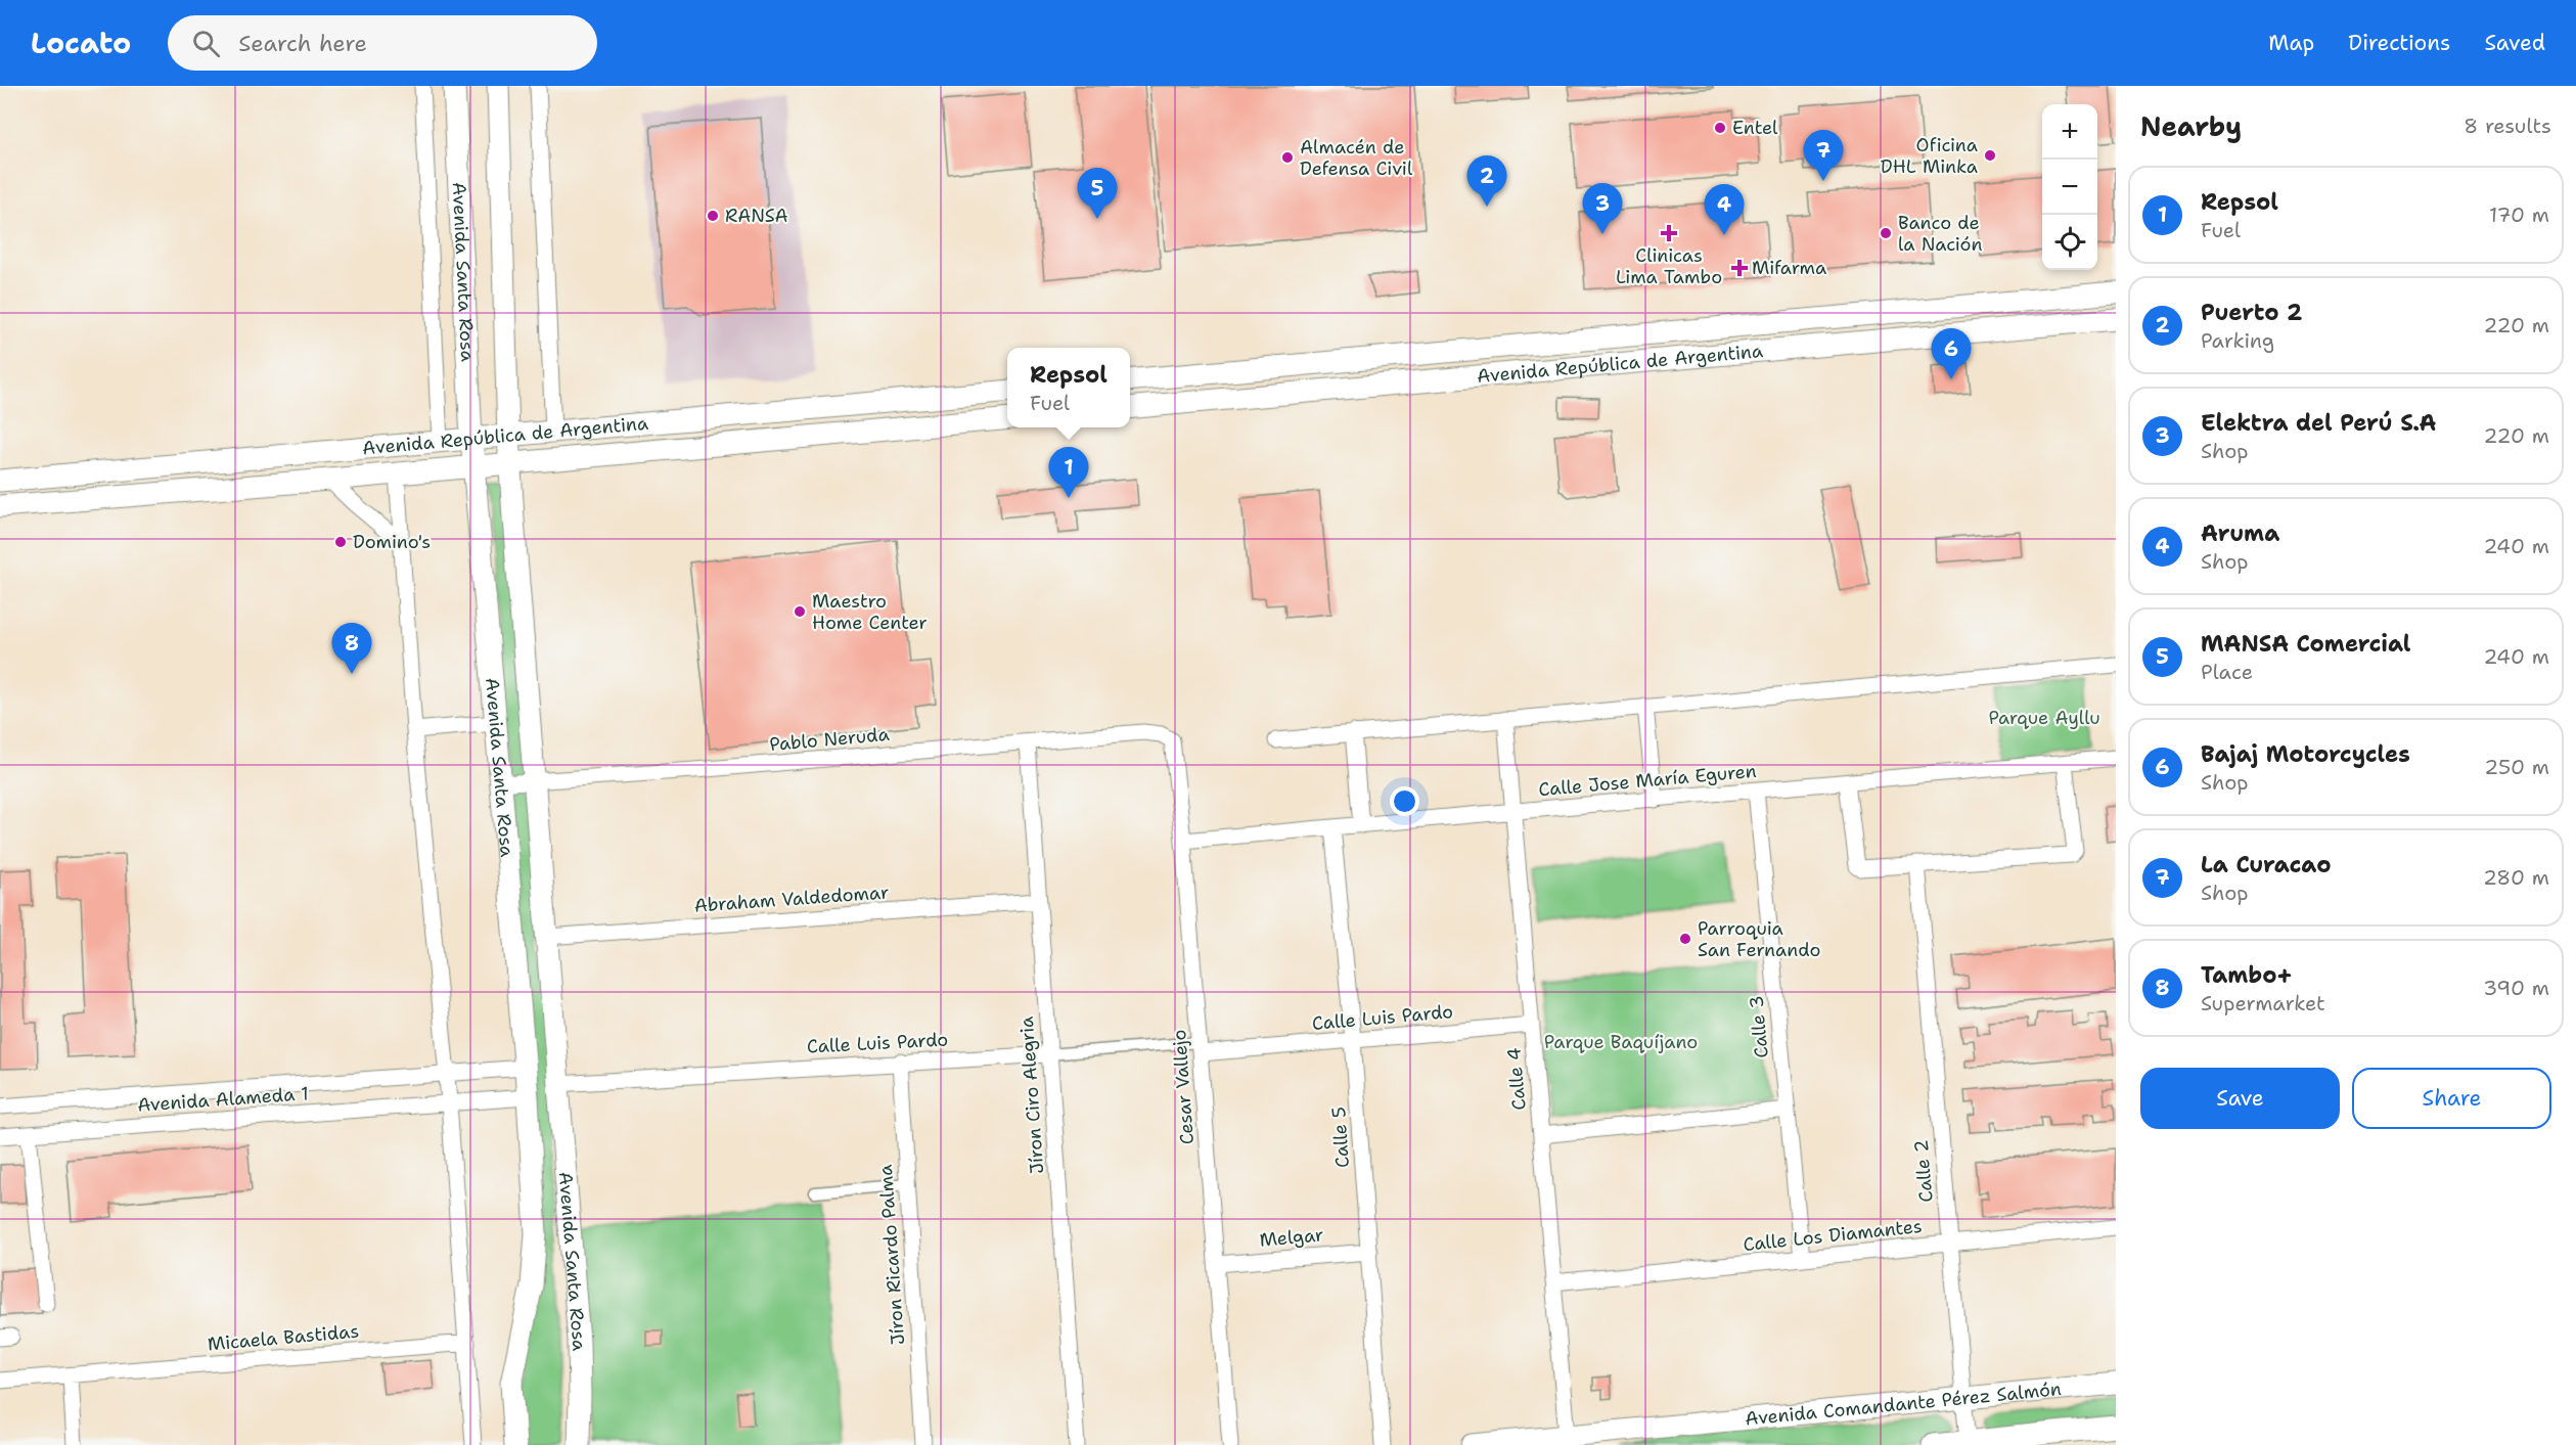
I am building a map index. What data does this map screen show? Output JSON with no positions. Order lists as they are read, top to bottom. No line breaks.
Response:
{"streets":{"main road":["Avenida Santa Rosa","Avenida República de Argentina","Avenida Comandante Pérez Salmón"],"street":["Pablo Neruda","Calle Jose María Eguren","Abraham Valdedomar","Calle Luis Pardo","Calle 3","Calle 4","Cesar Vallejo","Jíron Ciro Alegria","Avenida Alameda 1","Calle 5","Calle 2","Calle Los Diamantes","Melgar","Jíron Ricardo Palma","Micaela Bastidas"]},"crossings":[["Avenida Santa Rosa","Avenida República de Argentina"],["Avenida Santa Rosa","Pablo Neruda"],["Avenida Santa Rosa","Abraham Valdedomar"],["Avenida Santa Rosa","Calle Luis Pardo"],["Avenida Santa Rosa","Avenida Alameda 1"],["Pablo Neruda","Cesar Vallejo"],["Pablo Neruda","Jíron Ciro Alegria"],["Calle Jose María Eguren","Calle 3"],["Calle Jose María Eguren","Calle 4"],["Calle Jose María Eguren","Cesar Vallejo"],["Calle Jose María Eguren","Calle 5"],["Abraham Valdedomar","Jíron Ciro Alegria"],["Calle Luis Pardo","Calle 4"],["Calle Luis Pardo","Cesar Vallejo"],["Calle Luis Pardo","Jíron Ciro Alegria"],["Calle Luis Pardo","Calle 5"],["Calle Luis Pardo","Jíron Ricardo Palma"],["Calle 3","Calle Los Diamantes"],["Calle 4","Calle Los Diamantes"],["Calle 4","Avenida Comandante Pérez Salmón"],["Cesar Vallejo","Melgar"],["Calle 5","Melgar"],["Calle 2","Calle Los Diamantes"],["Calle 2","Avenida Comandante Pérez Salmón"]],"parks":["Parque Ayllu","Parque Baquíjano"],"places":{"other":["Entel","Oficina DHL Minka","Almacén de Defensa Civil","RANSA","Banco de la Nación","Domino's","Maestro Home Center","Parroquia San Fernando"],"health":["Clinicas Lima Tambo","Mifarma"]},"page":{"header":"Locato","search":"Search here","nav":["Map","Directions","Saved"],"heading":["Nearby","8 results"],"map_buttons":["+","−"],"pins":["7","2","5","3","4","6","1","8"],"list":[{"mark":"1","name":"Repsol","note":"Fuel","value":"170 m"},{"mark":"2","name":"Puerto 2","note":"Parking","value":"220 m"},{"mark":"3","name":"Elektra del Perú S.A","note":"Shop","value":"220 m"},{"mark":"4","name":"Aruma","note":"Shop","value":"240 m"},{"mark":"5","name":"MANSA Comercial","note":"Place","value":"240 m"},{"mark":"6","name":"Bajaj Motorcycles","note":"Shop","value":"250 m"},{"mark":"7","name":"La Curacao","note":"Shop","value":"280 m"},{"mark":"8","name":"Tambo+","note":"Supermarket","value":"390 m"}],"popup":["Repsol","Fuel"],"buttons":["Save","Share"]}}
